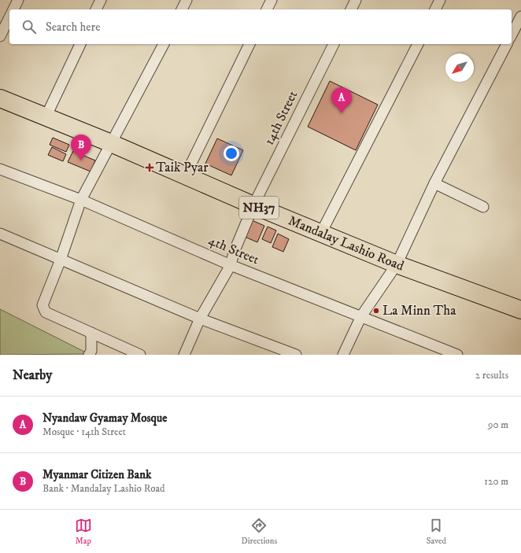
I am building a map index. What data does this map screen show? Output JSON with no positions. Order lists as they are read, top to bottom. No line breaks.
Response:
{"streets":{"highway":["NH37","Mandalay Lashio Road"],"street":["14th Street","4th Street"]},"crossings":[["14th Street","Mandalay Lashio Road"],["14th Street","4th Street"]],"places":{"health":["Taik Pyar"],"other":["La Minn Tha"]},"north":"bottom left","page":{"search":"Search here","pins":["A","B"],"heading":["Nearby","2 results"],"list":[{"mark":"A","name":"Nyandaw Gyamay Mosque","note":"Mosque · 14th Street","value":"90 m"},{"mark":"B","name":"Myanmar Citizen Bank","note":"Bank · Mandalay Lashio Road","value":"120 m"}],"nav":["Map","Directions","Saved"]}}
